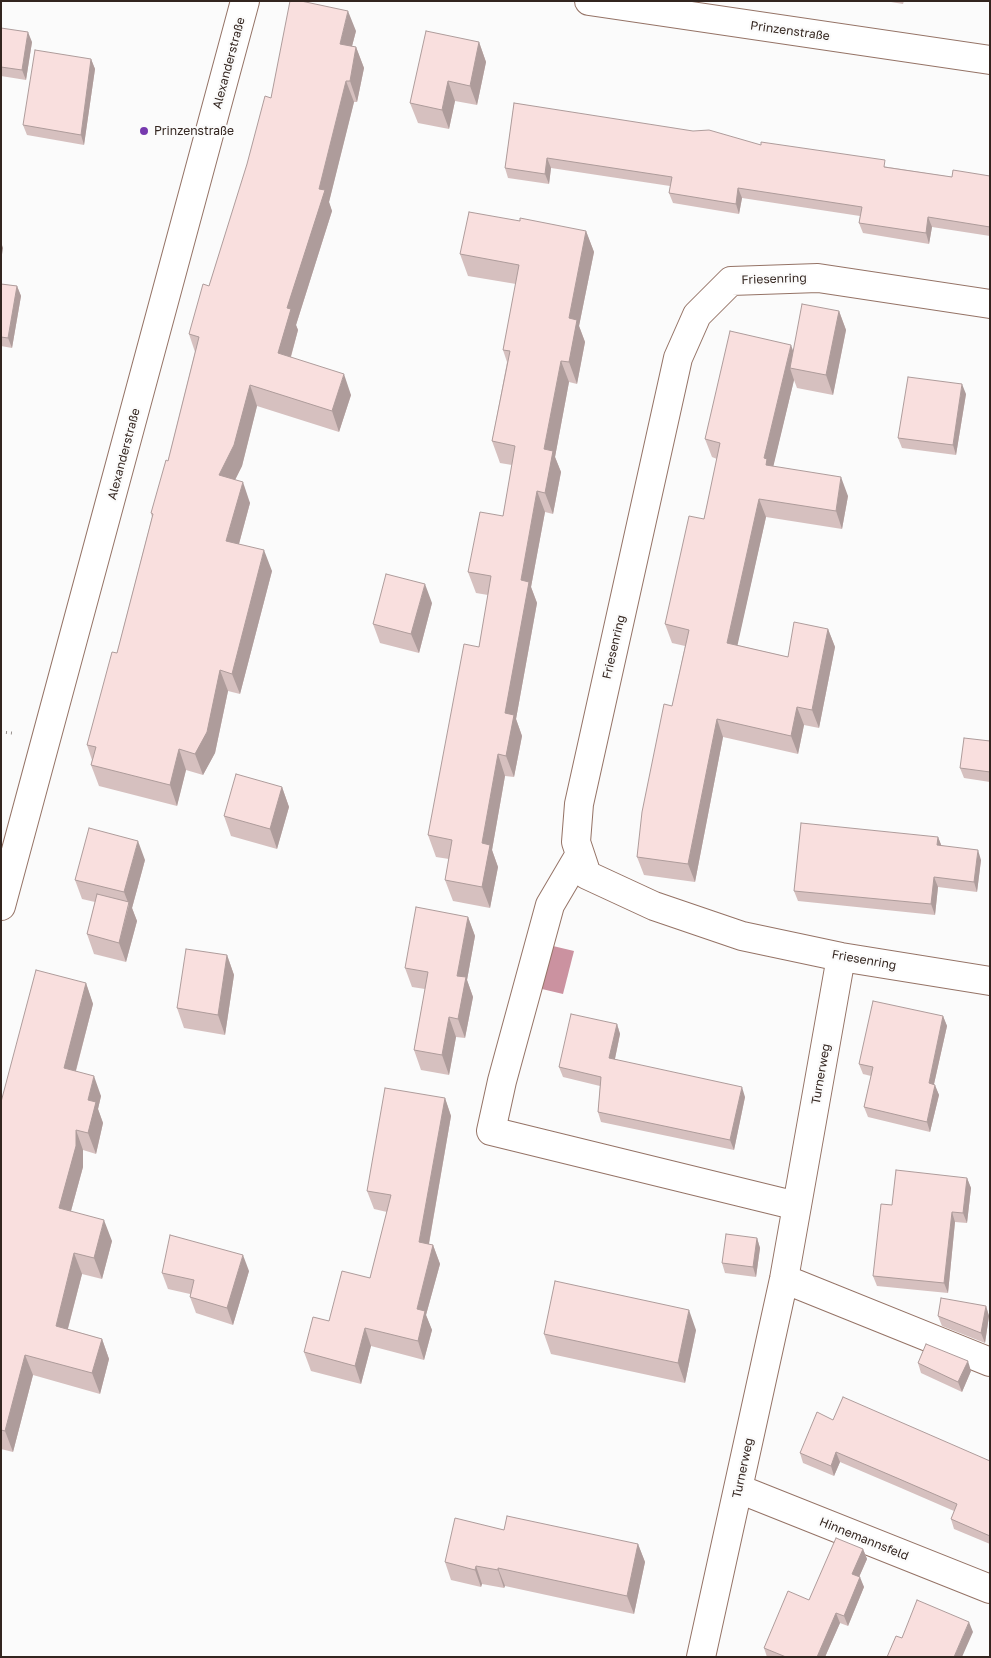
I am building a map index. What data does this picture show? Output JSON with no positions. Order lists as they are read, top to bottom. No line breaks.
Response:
{"streets":{"street":["Prinzenstraße","Alexanderstraße","Friesenring","Turnerweg","Hinnemannsfeld"]},"crossings":[["Friesenring","Turnerweg"],["Turnerweg","Hinnemannsfeld"]],"places":["Prinzenstraße"]}
